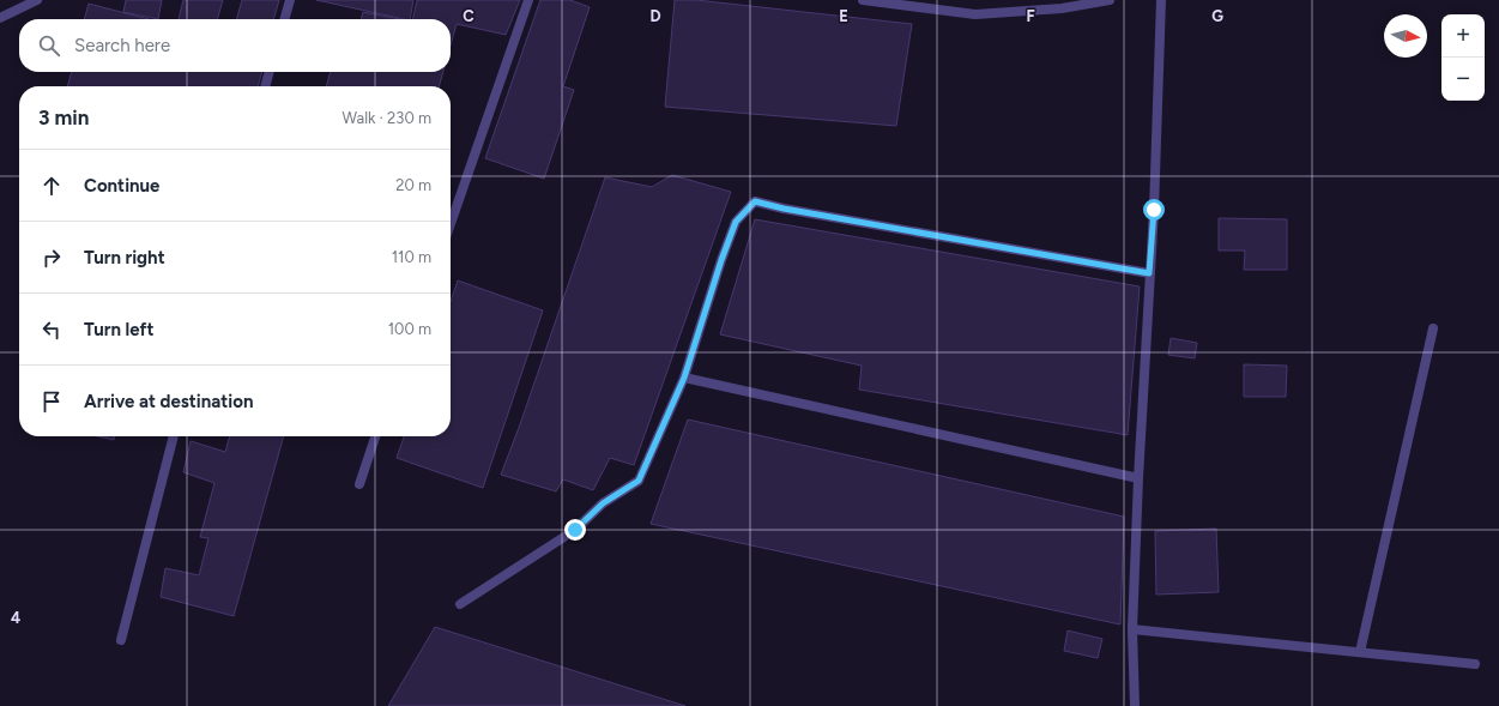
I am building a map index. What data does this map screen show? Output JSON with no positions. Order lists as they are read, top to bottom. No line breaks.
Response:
{"north":"right","page":{"map_buttons":["+","−"],"search":"Search here","heading":["3 min","Walk · 230 m"],"list":[["Continue","20 m"],["Turn right","110 m"],["Turn left","100 m"],"Arrive at destination"]},"grid":{"columns":["C","D","E","F","G"],"rows":["4"]}}
